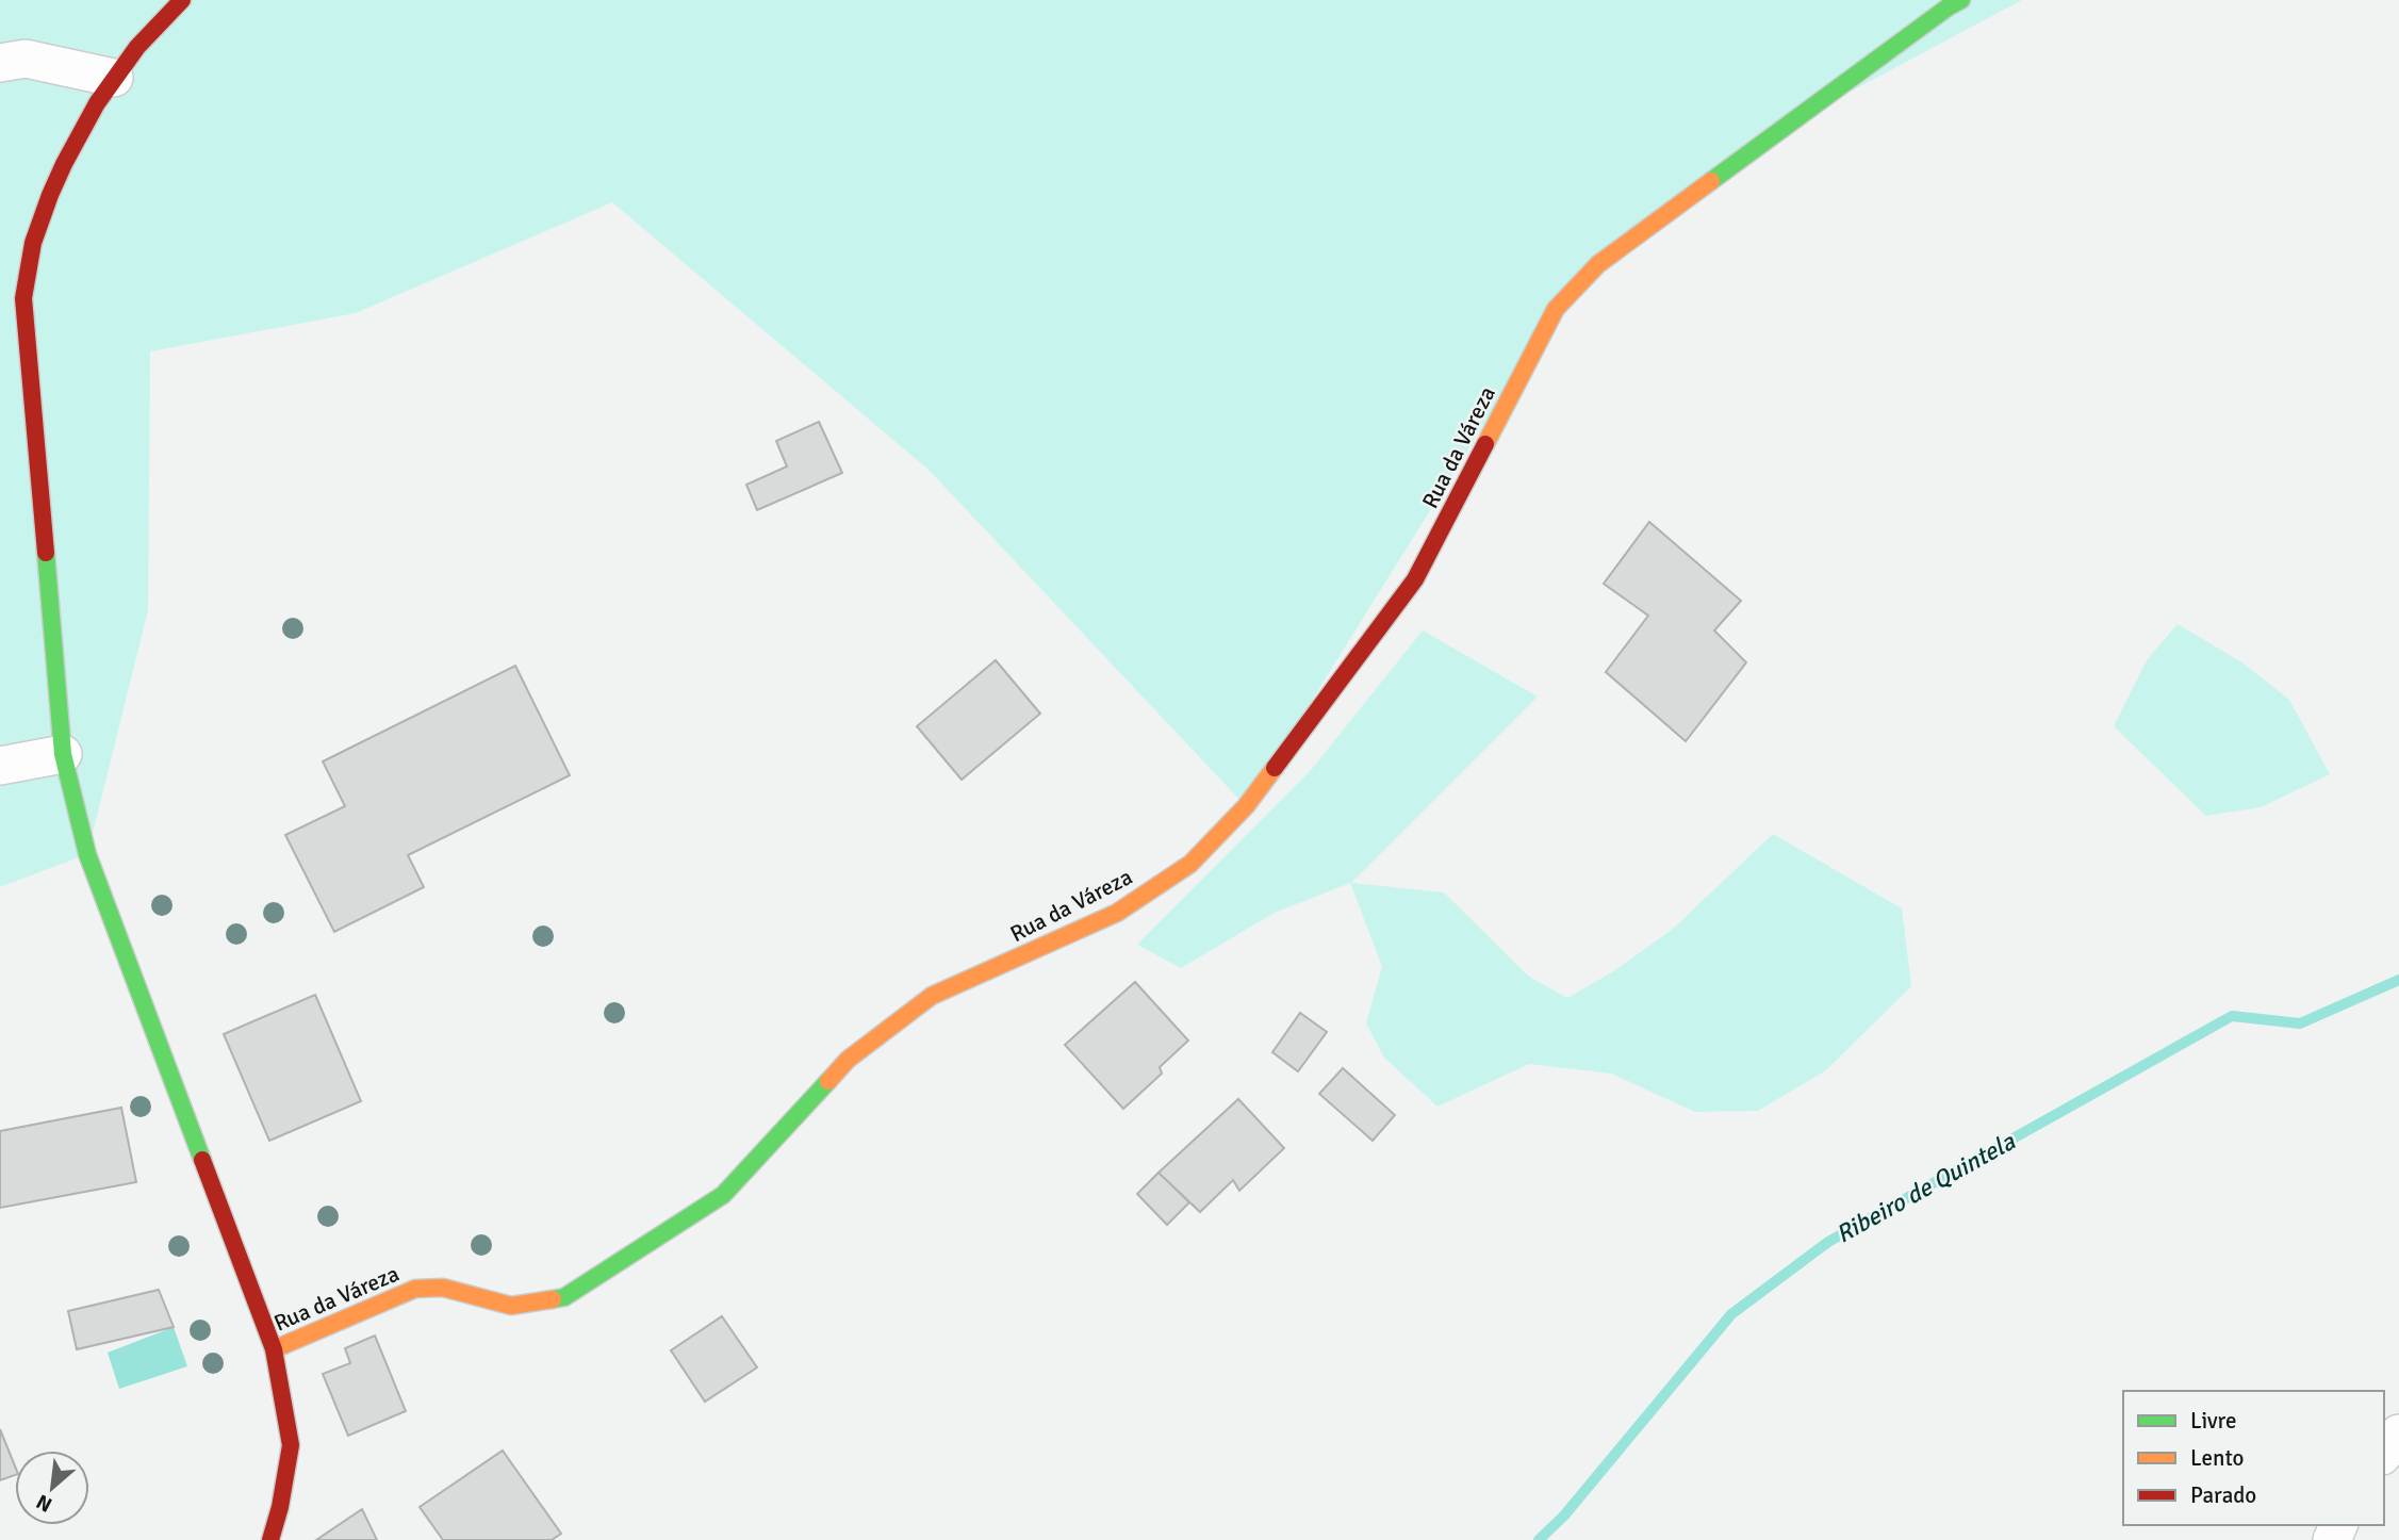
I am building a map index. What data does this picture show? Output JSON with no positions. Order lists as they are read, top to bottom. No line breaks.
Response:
{"streets":{"street":["Rua da Váreza"]},"water":["Ribeiro de Quintela"],"legend":["Livre","Lento","Parado"],"north":"bottom left"}
